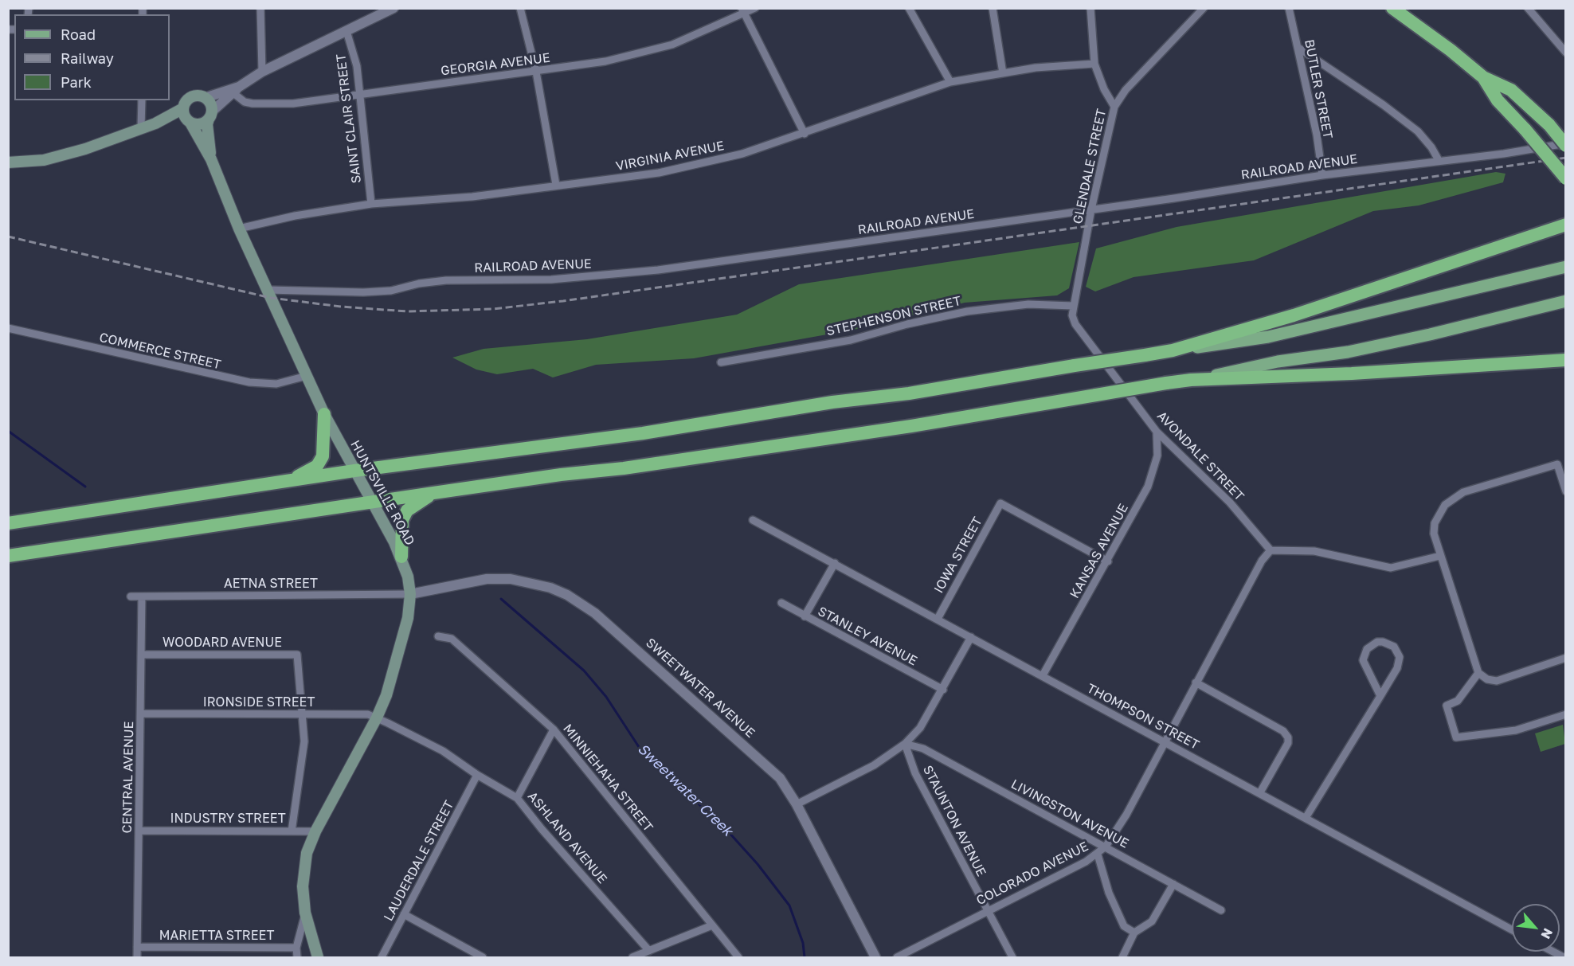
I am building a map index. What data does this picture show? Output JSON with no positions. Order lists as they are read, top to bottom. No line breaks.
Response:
{"streets":{"main road":["HUNTSVILLE ROAD"],"street":["GEORGIA AVENUE","BUTLER STREET","SAINT CLAIR STREET","VIRGINIA AVENUE","GLENDALE STREET","RAILROAD AVENUE","STEPHENSON STREET","COMMERCE STREET","AVONDALE STREET","KANSAS AVENUE","IOWA STREET","AETNA STREET","STANLEY AVENUE","WOODARD AVENUE","SWEETWATER AVENUE","IRONSIDE STREET","THOMPSON STREET","CENTRAL AVENUE","MINNIEHAHA STREET","LIVINGSTON AVENUE","INDUSTRY STREET","STAUNTON AVENUE","ASHLAND AVENUE","LAUDERDALE STREET","COLORADO AVENUE","MARIETTA STREET"]},"crossings":[["GEORGIA AVENUE","SAINT CLAIR STREET"],["BUTLER STREET","RAILROAD AVENUE"],["SAINT CLAIR STREET","VIRGINIA AVENUE"],["VIRGINIA AVENUE","HUNTSVILLE ROAD"],["GLENDALE STREET","RAILROAD AVENUE"],["GLENDALE STREET","STEPHENSON STREET"],["GLENDALE STREET","AVONDALE STREET"],["RAILROAD AVENUE","HUNTSVILLE ROAD"],["STEPHENSON STREET","AVONDALE STREET"],["COMMERCE STREET","HUNTSVILLE ROAD"],["AVONDALE STREET","KANSAS AVENUE"],["AVONDALE STREET","COLORADO AVENUE"],["HUNTSVILLE ROAD","AETNA STREET"],["HUNTSVILLE ROAD","SWEETWATER AVENUE"],["HUNTSVILLE ROAD","IRONSIDE STREET"],["HUNTSVILLE ROAD","INDUSTRY STREET"],["HUNTSVILLE ROAD","ASHLAND AVENUE"],["KANSAS AVENUE","IOWA STREET"],["KANSAS AVENUE","THOMPSON STREET"],["IOWA STREET","THOMPSON STREET"],["AETNA STREET","SWEETWATER AVENUE"],["AETNA STREET","CENTRAL AVENUE"],["WOODARD AVENUE","IRONSIDE STREET"],["WOODARD AVENUE","CENTRAL AVENUE"],["WOODARD AVENUE","INDUSTRY STREET"],["IRONSIDE STREET","CENTRAL AVENUE"],["IRONSIDE STREET","ASHLAND AVENUE"],["THOMPSON STREET","COLORADO AVENUE"],["CENTRAL AVENUE","INDUSTRY STREET"],["CENTRAL AVENUE","MARIETTA STREET"],["LIVINGSTON AVENUE","STAUNTON AVENUE"],["LIVINGSTON AVENUE","COLORADO AVENUE"],["STAUNTON AVENUE","COLORADO AVENUE"],["ASHLAND AVENUE","LAUDERDALE STREET"]],"water":["Sweetwater Creek"],"legend":["Road","Railway","Park"],"north":"bottom right"}
